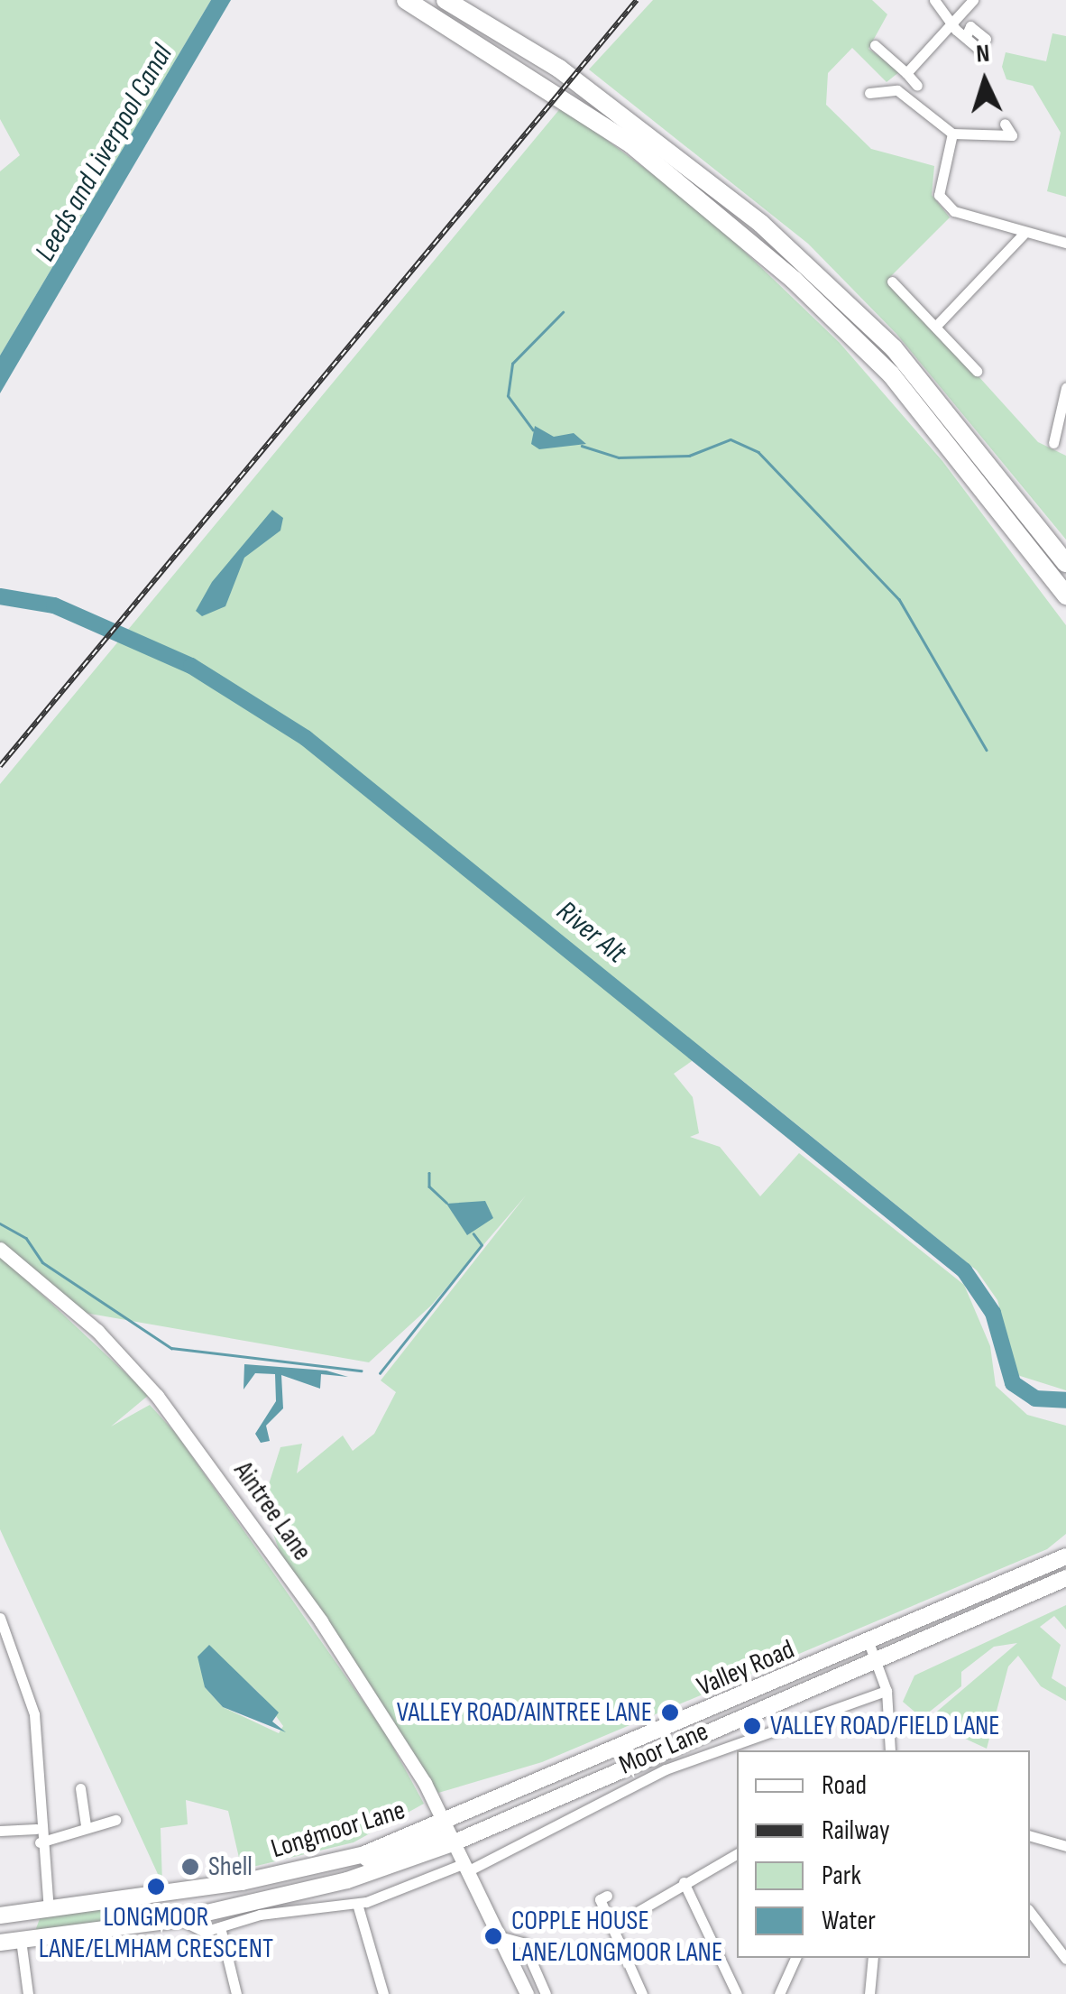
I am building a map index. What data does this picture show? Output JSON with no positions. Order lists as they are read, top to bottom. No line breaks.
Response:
{"streets":{"main road":["Aintree Lane","Valley Road","Longmoor Lane"],"street":["Moor Lane"]},"crossings":[["Aintree Lane","Valley Road"],["Aintree Lane","Moor Lane"],["Aintree Lane","Longmoor Lane"],["Valley Road","Longmoor Lane"],["Moor Lane","Longmoor Lane"]],"water":["Leeds and Liverpool Canal","River Alt"],"places":["VALLEY ROAD/AINTREE LANE","VALLEY ROAD/FIELD LANE","Shell","LONGMOOR LANE/ELMHAM CRESCENT","COPPLE HOUSE LANE/LONGMOOR LANE"],"legend":["Road","Railway","Park","Water"],"north":"top"}
